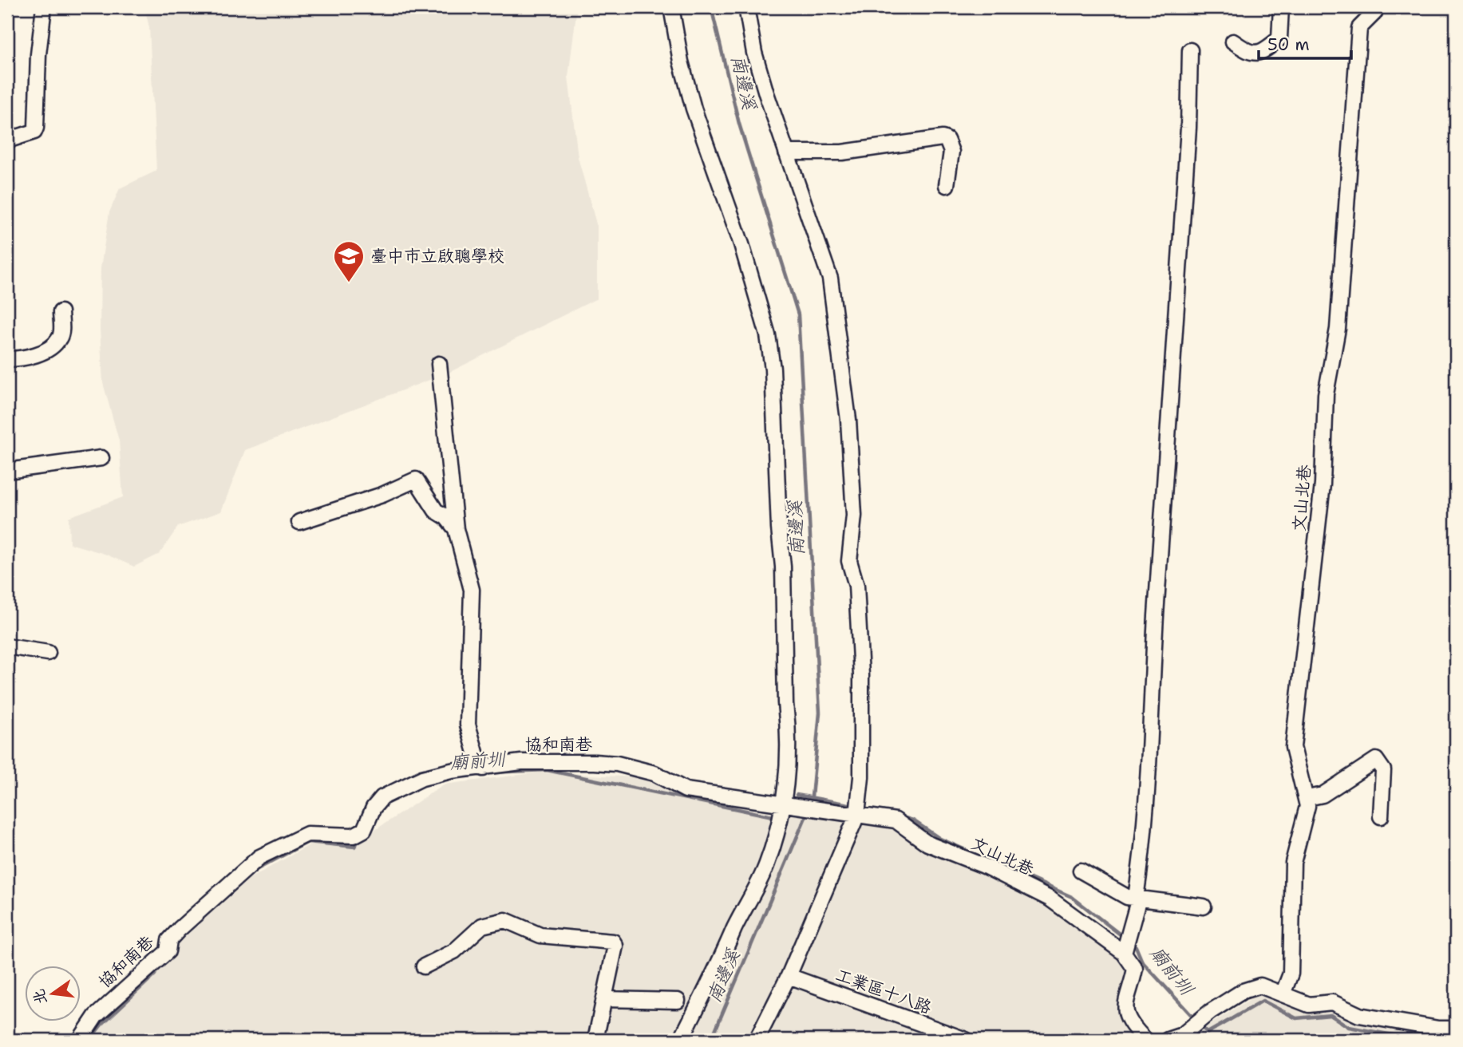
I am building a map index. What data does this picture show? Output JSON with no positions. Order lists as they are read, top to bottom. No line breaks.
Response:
{"streets":{"street":["文山北巷","協和南巷","工業區十八路"]},"crossings":[["文山北巷","協和南巷"]],"water":["南邊溪","廟前圳"],"places":{"school or university":["臺中市立啟聰學校"]},"scale_bar":"50 m","north":"left"}
